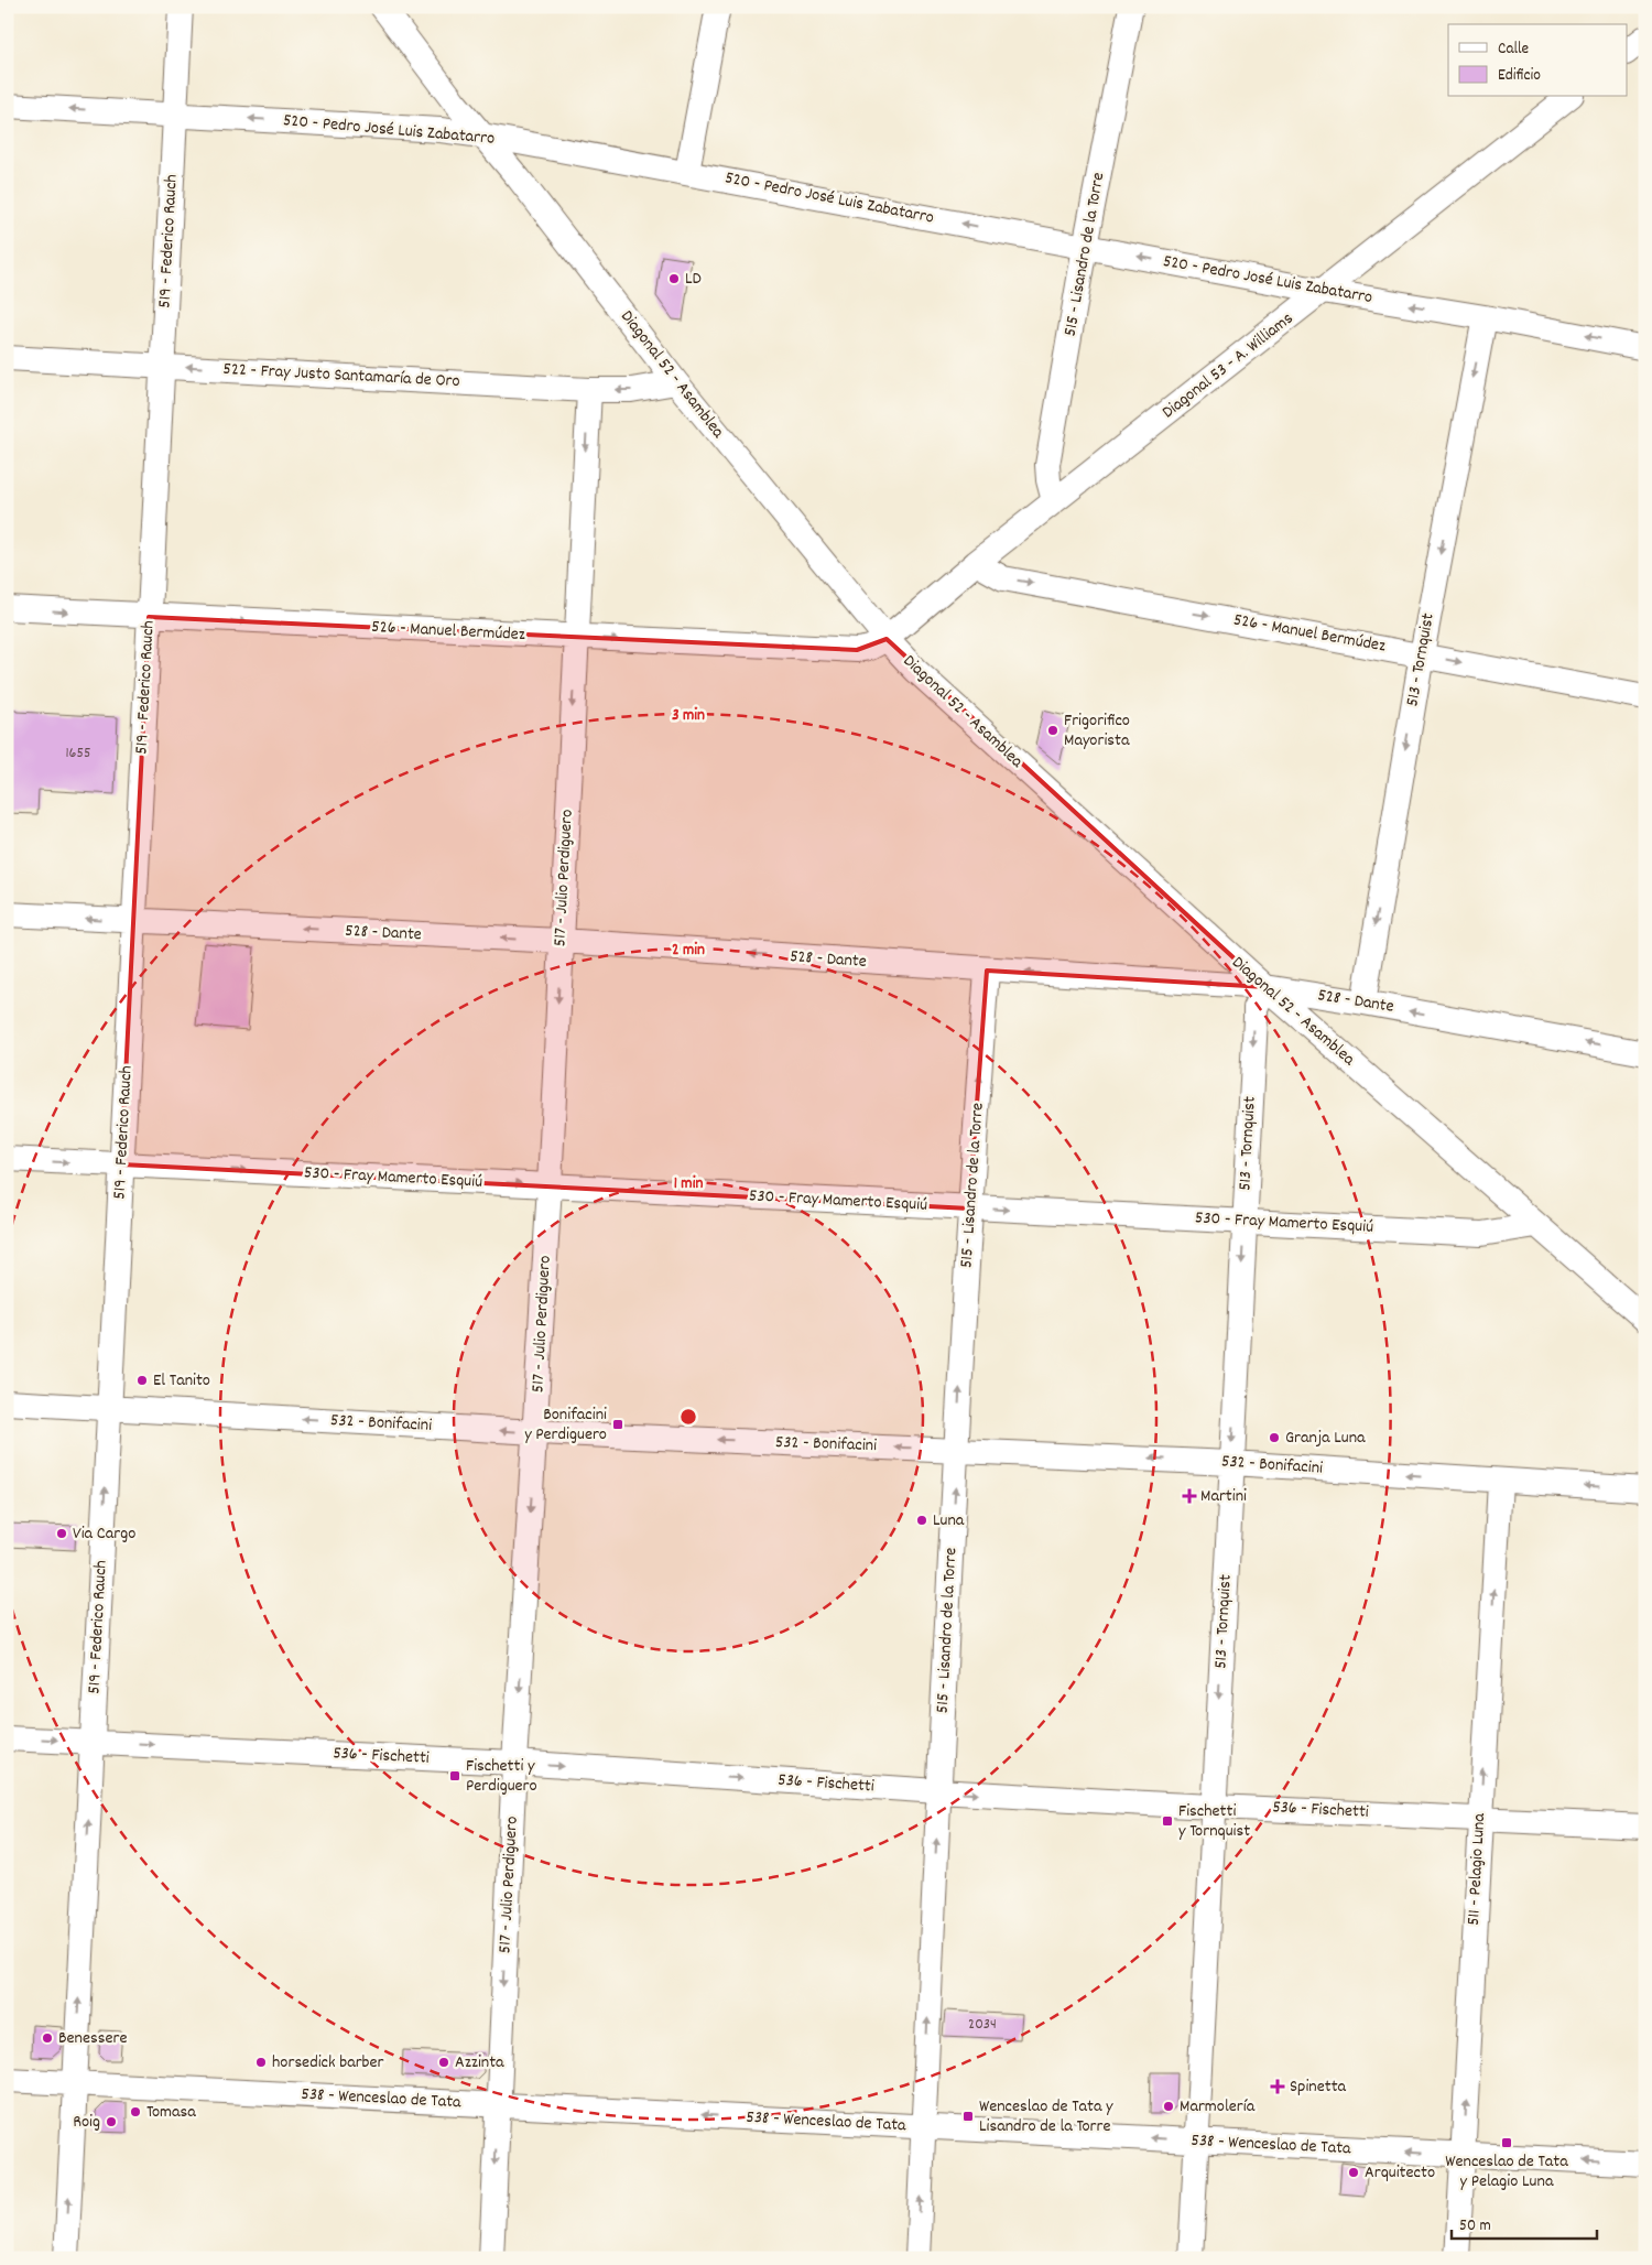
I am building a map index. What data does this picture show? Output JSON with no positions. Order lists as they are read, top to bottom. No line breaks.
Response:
{"streets":{"street":["520 - Pedro José Luis Zabatarro","519 - Federico Rauch","515 - Lisandro de la Torre","Diagonal 53 - A. Williams","Diagonal 52 - Asamblea","522 - Fray Justo Santamaría de Oro","526 - Manuel Bermúdez","513 - Tornquist","517 - Julio Perdiguero","528 - Dante","530 - Fray Mamerto Esquiú","532 - Bonifacini","536 - Fischetti","511 - Pelagio Luna","538 - Wenceslao de Tata"]},"crossings":[["520 - Pedro José Luis Zabatarro","519 - Federico Rauch"],["520 - Pedro José Luis Zabatarro","515 - Lisandro de la Torre"],["520 - Pedro José Luis Zabatarro","Diagonal 53 - A. Williams"],["520 - Pedro José Luis Zabatarro","Diagonal 52 - Asamblea"],["520 - Pedro José Luis Zabatarro","513 - Tornquist"],["519 - Federico Rauch","522 - Fray Justo Santamaría de Oro"],["519 - Federico Rauch","526 - Manuel Bermúdez"],["519 - Federico Rauch","528 - Dante"],["519 - Federico Rauch","530 - Fray Mamerto Esquiú"],["519 - Federico Rauch","532 - Bonifacini"],["519 - Federico Rauch","536 - Fischetti"],["519 - Federico Rauch","538 - Wenceslao de Tata"],["515 - Lisandro de la Torre","Diagonal 53 - A. Williams"],["515 - Lisandro de la Torre","528 - Dante"],["515 - Lisandro de la Torre","530 - Fray Mamerto Esquiú"],["515 - Lisandro de la Torre","532 - Bonifacini"],["515 - Lisandro de la Torre","536 - Fischetti"],["515 - Lisandro de la Torre","538 - Wenceslao de Tata"],["Diagonal 53 - A. Williams","Diagonal 52 - Asamblea"],["Diagonal 53 - A. Williams","526 - Manuel Bermúdez"],["Diagonal 52 - Asamblea","522 - Fray Justo Santamaría de Oro"],["Diagonal 52 - Asamblea","526 - Manuel Bermúdez"],["Diagonal 52 - Asamblea","513 - Tornquist"],["Diagonal 52 - Asamblea","528 - Dante"],["Diagonal 52 - Asamblea","530 - Fray Mamerto Esquiú"],["522 - Fray Justo Santamaría de Oro","517 - Julio Perdiguero"],["526 - Manuel Bermúdez","513 - Tornquist"],["526 - Manuel Bermúdez","517 - Julio Perdiguero"],["513 - Tornquist","528 - Dante"],["513 - Tornquist","530 - Fray Mamerto Esquiú"],["513 - Tornquist","532 - Bonifacini"],["513 - Tornquist","536 - Fischetti"],["513 - Tornquist","538 - Wenceslao de Tata"],["517 - Julio Perdiguero","528 - Dante"],["517 - Julio Perdiguero","530 - Fray Mamerto Esquiú"],["517 - Julio Perdiguero","532 - Bonifacini"],["517 - Julio Perdiguero","536 - Fischetti"],["517 - Julio Perdiguero","538 - Wenceslao de Tata"],["532 - Bonifacini","511 - Pelagio Luna"],["536 - Fischetti","511 - Pelagio Luna"],["511 - Pelagio Luna","538 - Wenceslao de Tata"]],"one_way":["520 - Pedro José Luis Zabatarro","519 - Federico Rauch","515 - Lisandro de la Torre","522 - Fray Justo Santamaría de Oro","526 - Manuel Bermúdez","513 - Tornquist","517 - Julio Perdiguero","528 - Dante","530 - Fray Mamerto Esquiú","532 - Bonifacini","536 - Fischetti","511 - Pelagio Luna","538 - Wenceslao de Tata"],"places":{"other":["LD","Frigorifico Mayorista","El Tanito","Granja Luna","Luna","Via Cargo","Benessere","horsedick barber","Azzinta","Marmolería","Tomasa","Roig","Arquitecto"],"transit":["Bonifacini y Perdiguero","Fischetti y Perdiguero","Fischetti y Tornquist","Wenceslao de Tata y Lisandro de la Torre","Wenceslao de Tata y Pelagio Luna"],"health":["Martini","Spinetta"]},"house_numbers":["1655","2034"],"legend":["Calle","Edificio"],"scale_bar":"50 m","rings":["3 min","2 min","1 min"]}
